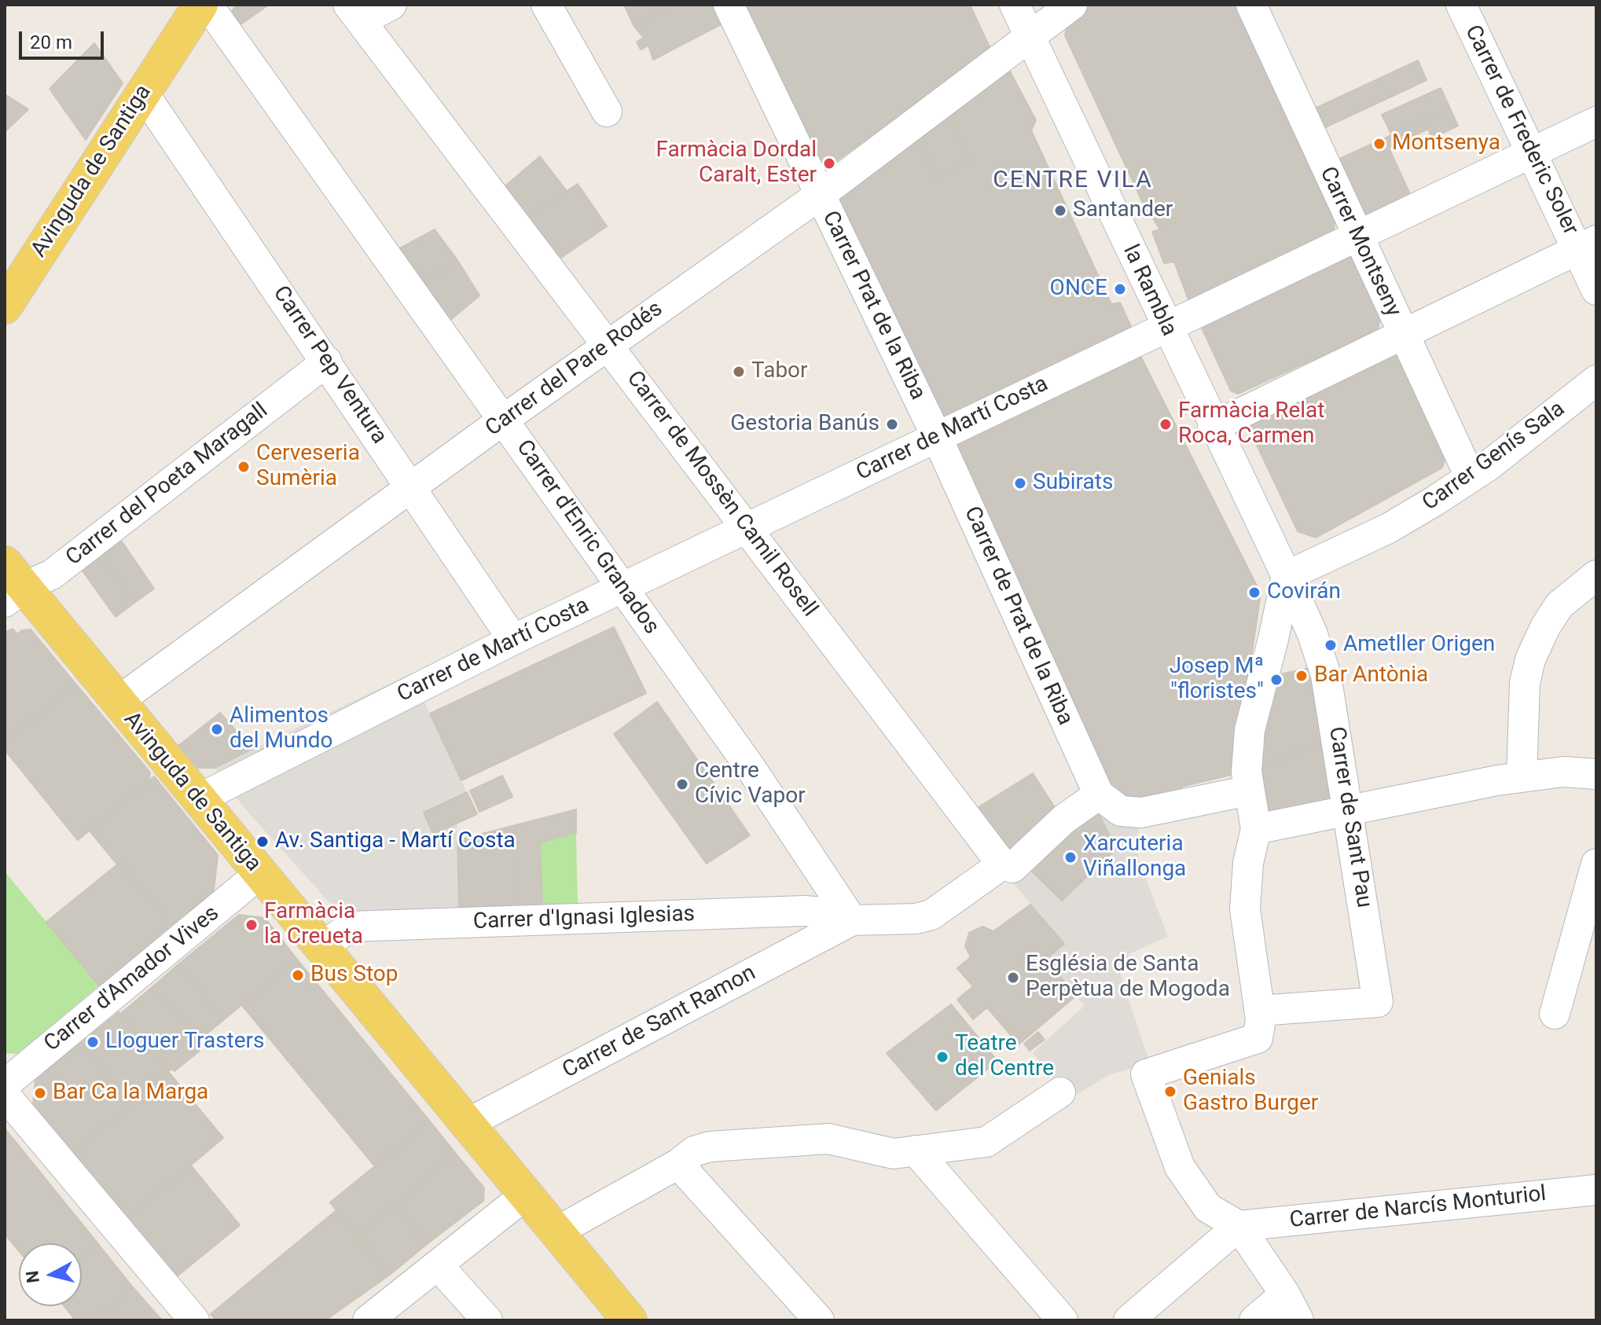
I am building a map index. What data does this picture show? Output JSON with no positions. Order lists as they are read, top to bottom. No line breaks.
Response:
{"streets":{"main road":["Avinguda de Santiga"],"street":["Carrer de Frederic Soler","Carrer Montseny","la Rambla","Carrer Prat de la Riba","Carrer Pep Ventura","Carrer del Pare Rodés","Carrer de Martí Costa","Carrer Genís Sala","Carrer del Poeta Maragall","Carrer de Mossèn Camil Rosell","Carrer d'Enric Granados","Carrer de Prat de la Riba","Carrer de Sant Pau","Carrer d'Ignasi Iglesias","Carrer d'Amador Vives","Carrer de Sant Ramon","Carrer de Narcís Monturiol"]},"crossings":[["Carrer de Frederic Soler","Carrer de Martí Costa"],["Avinguda de Santiga","Carrer Pep Ventura"],["Avinguda de Santiga","Carrer del Pare Rodés"],["Avinguda de Santiga","Carrer de Martí Costa"],["Avinguda de Santiga","Carrer del Poeta Maragall"],["Avinguda de Santiga","Carrer d'Ignasi Iglesias"],["Avinguda de Santiga","Carrer d'Amador Vives"],["Avinguda de Santiga","Carrer de Sant Ramon"],["Carrer Montseny","Carrer de Martí Costa"],["Carrer Montseny","Carrer Genís Sala"],["la Rambla","Carrer del Pare Rodés"],["la Rambla","Carrer de Martí Costa"],["la Rambla","Carrer Genís Sala"],["la Rambla","Carrer de Sant Pau"],["Carrer Prat de la Riba","Carrer del Pare Rodés"],["Carrer Prat de la Riba","Carrer de Martí Costa"],["Carrer Prat de la Riba","Carrer de Prat de la Riba"],["Carrer Pep Ventura","Carrer del Pare Rodés"],["Carrer Pep Ventura","Carrer de Martí Costa"],["Carrer Pep Ventura","Carrer del Poeta Maragall"],["Carrer del Pare Rodés","Carrer de Mossèn Camil Rosell"],["Carrer del Pare Rodés","Carrer d'Enric Granados"],["Carrer de Martí Costa","Carrer de Mossèn Camil Rosell"],["Carrer de Martí Costa","Carrer d'Enric Granados"],["Carrer de Martí Costa","Carrer de Prat de la Riba"],["Carrer Genís Sala","Carrer de Sant Pau"],["Carrer d'Enric Granados","Carrer d'Ignasi Iglesias"],["Carrer d'Enric Granados","Carrer de Sant Ramon"],["Carrer d'Ignasi Iglesias","Carrer de Sant Ramon"]],"districts":["CENTRE VILA"],"places":["Montsenya","Farmàcia Dordal Caralt, Ester","Santander","ONCE","Tabor","Gestoria Banús","Farmàcia Relat Roca, Carmen","Cerveseria Sumèria","Subirats","Covirán","Ametller Origen","Bar Antònia","Josep Mª \"floristes\"","Alimentos del Mundo","Centre Cívic Vapor","Av. Santiga - Martí Costa","Xarcuteria Viñallonga","Farmàcia la Creueta","Bus Stop","Església de Santa Perpètua de Mogoda","Lloguer Trasters","Teatre del Centre","Genials Gastro Burger","Bar Ca la Marga"],"scale_bar":"20 m","north":"left"}
